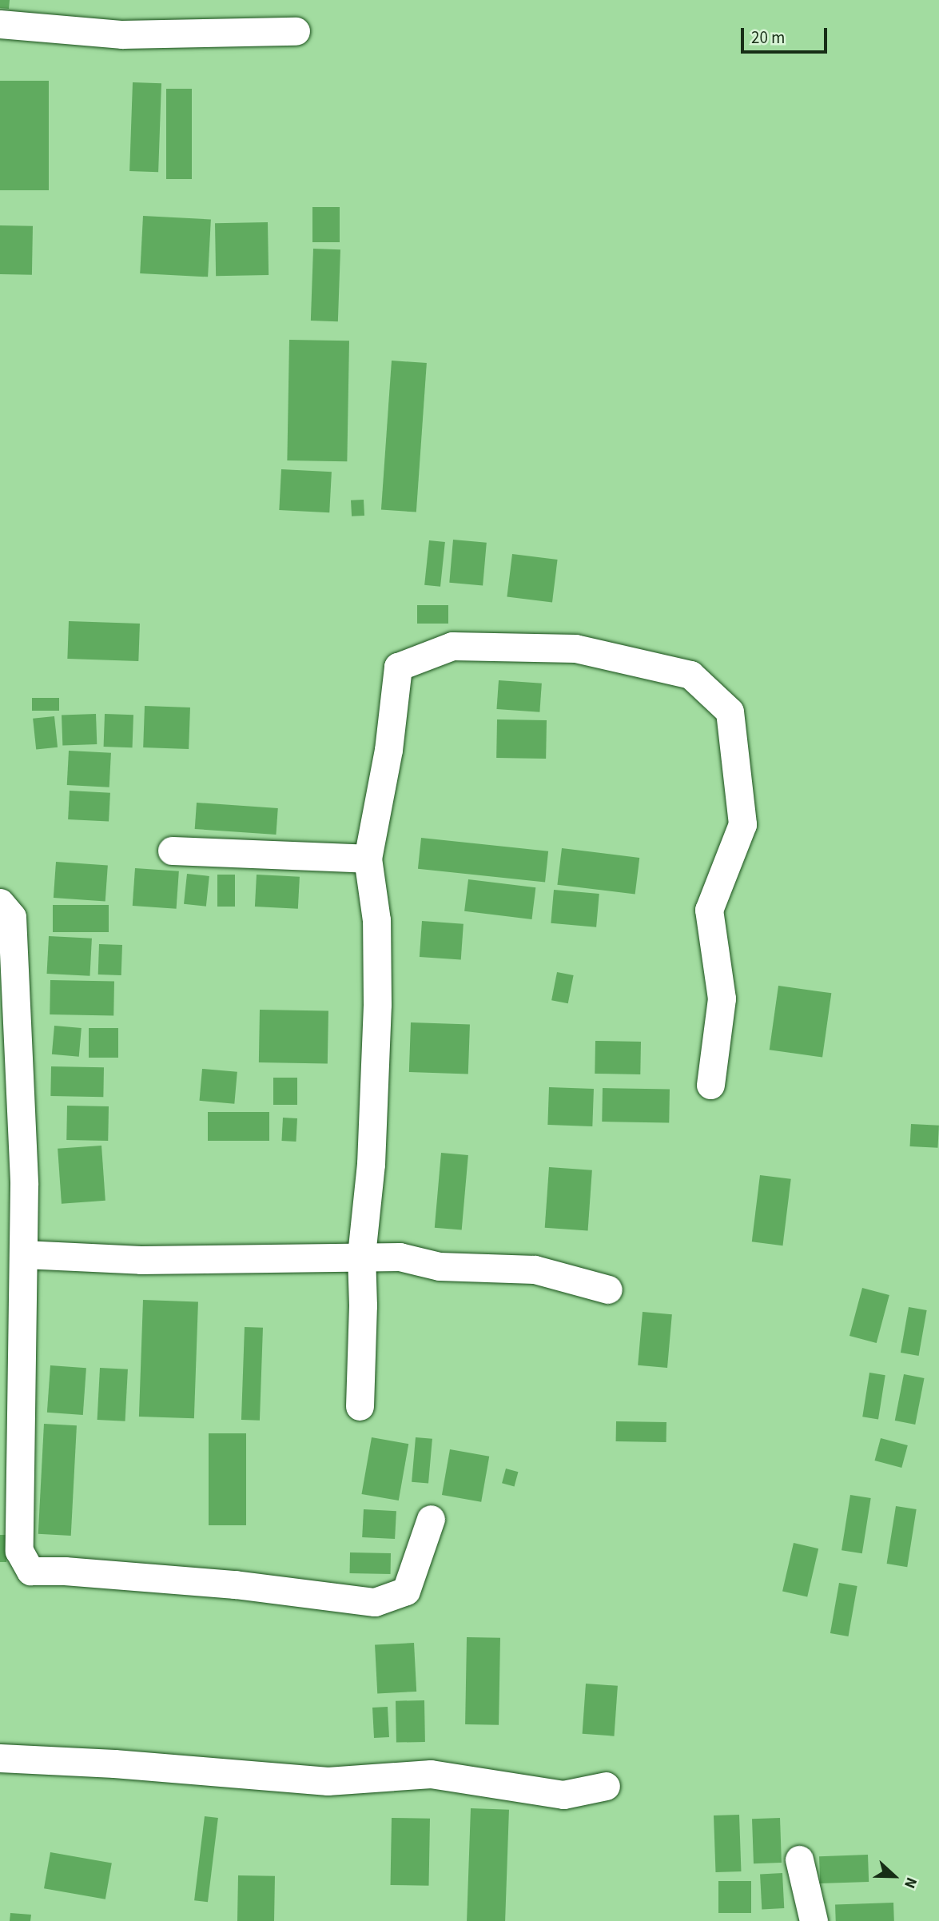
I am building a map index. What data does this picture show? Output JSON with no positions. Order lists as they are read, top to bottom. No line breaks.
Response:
{"scale_bar":"20 m","north":"right"}
